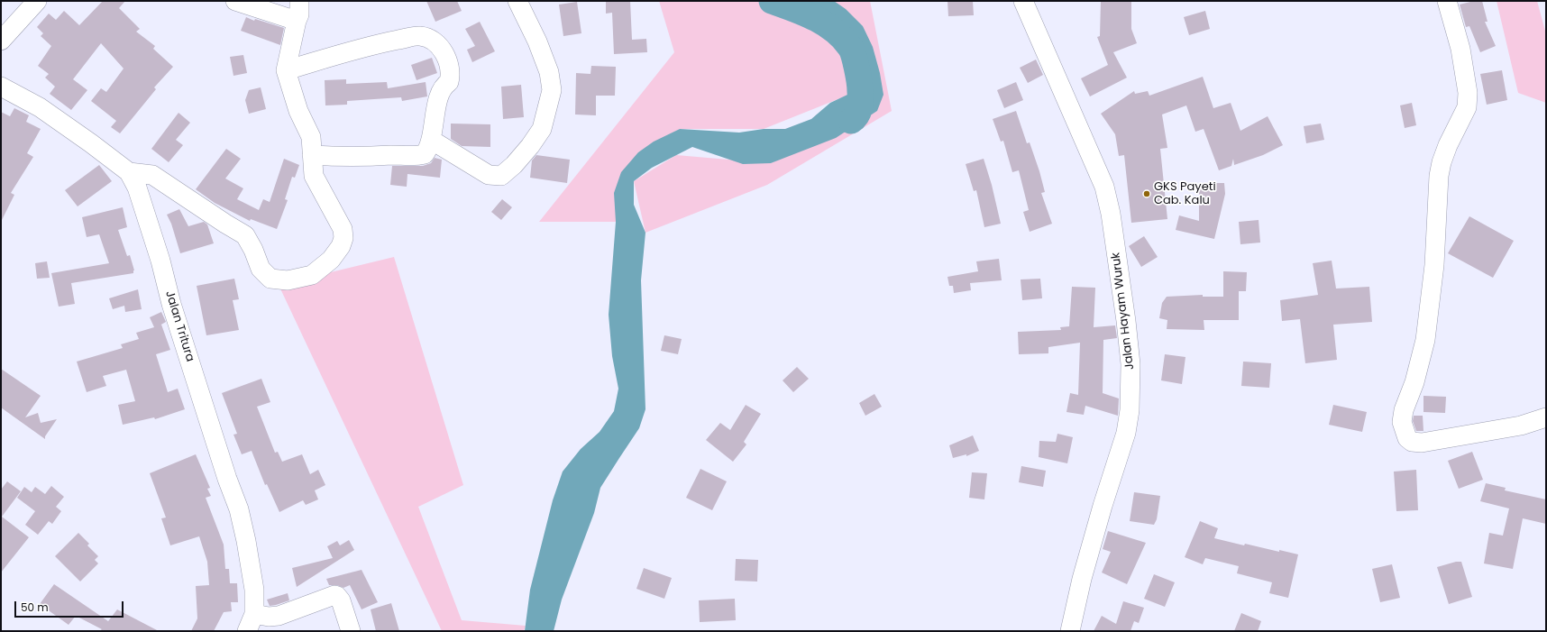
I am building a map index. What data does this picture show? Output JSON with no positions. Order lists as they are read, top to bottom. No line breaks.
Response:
{"streets":{"street":["Jalan Hayam Wuruk","Jalan Tritura"]},"places":["GKS Payeti Cab. Kalu"],"scale_bar":"50 m"}
